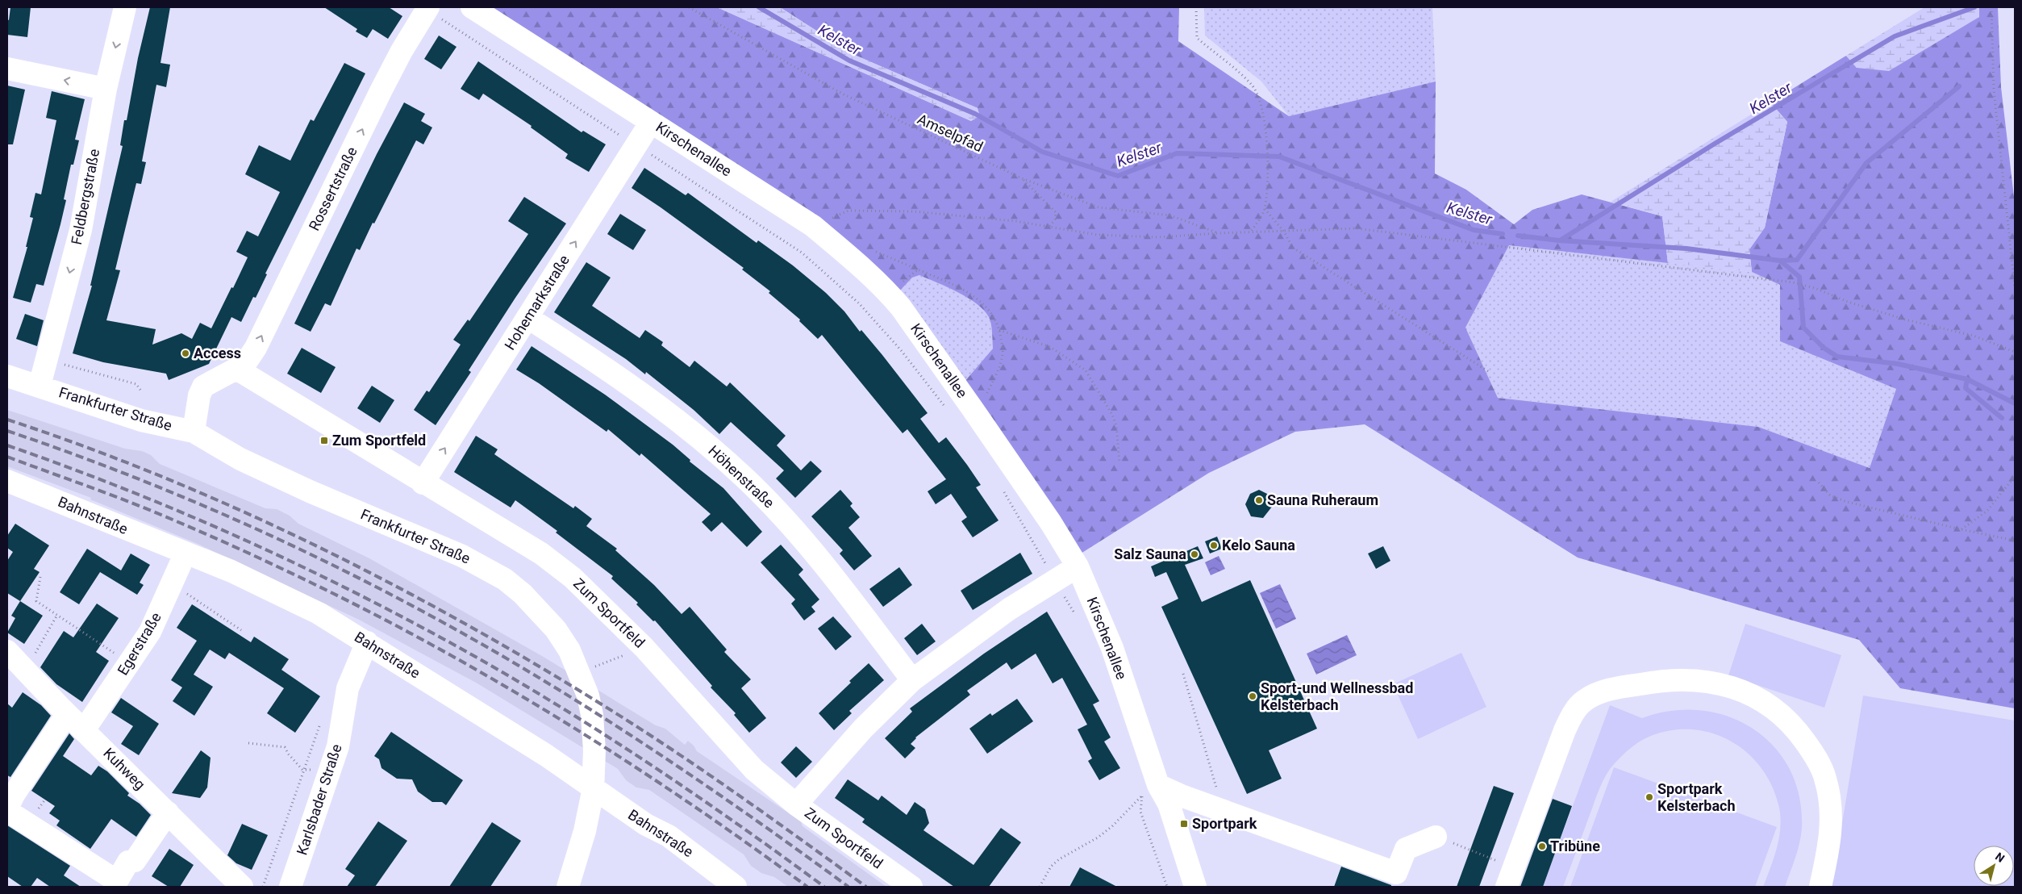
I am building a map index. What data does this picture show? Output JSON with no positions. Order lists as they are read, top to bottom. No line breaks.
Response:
{"streets":{"street":["Kirschenallee","Rossertstraße","Feldbergstraße","Hohemarkstraße","Frankfurter Straße","Höhenstraße","Bahnstraße","Zum Sportfeld","Egerstraße","Kuhweg","Karlsbader Straße"],"path":["Amselpfad"]},"crossings":[["Kirschenallee","Hohemarkstraße"],["Rossertstraße","Zum Sportfeld"],["Feldbergstraße","Frankfurter Straße"],["Hohemarkstraße","Höhenstraße"],["Hohemarkstraße","Zum Sportfeld"],["Bahnstraße","Egerstraße"],["Bahnstraße","Karlsbader Straße"],["Egerstraße","Kuhweg"]],"one_way":["Rossertstraße","Feldbergstraße","Hohemarkstraße"],"water":["Kelster"],"places":{"other":["Access","Sauna Ruheraum","Kelo Sauna","Salz Sauna","Sport-und Wellnessbad Kelsterbach","Sportpark Kelsterbach","Tribüne"],"transit":["Zum Sportfeld","Sportpark"]},"north":"top right"}
